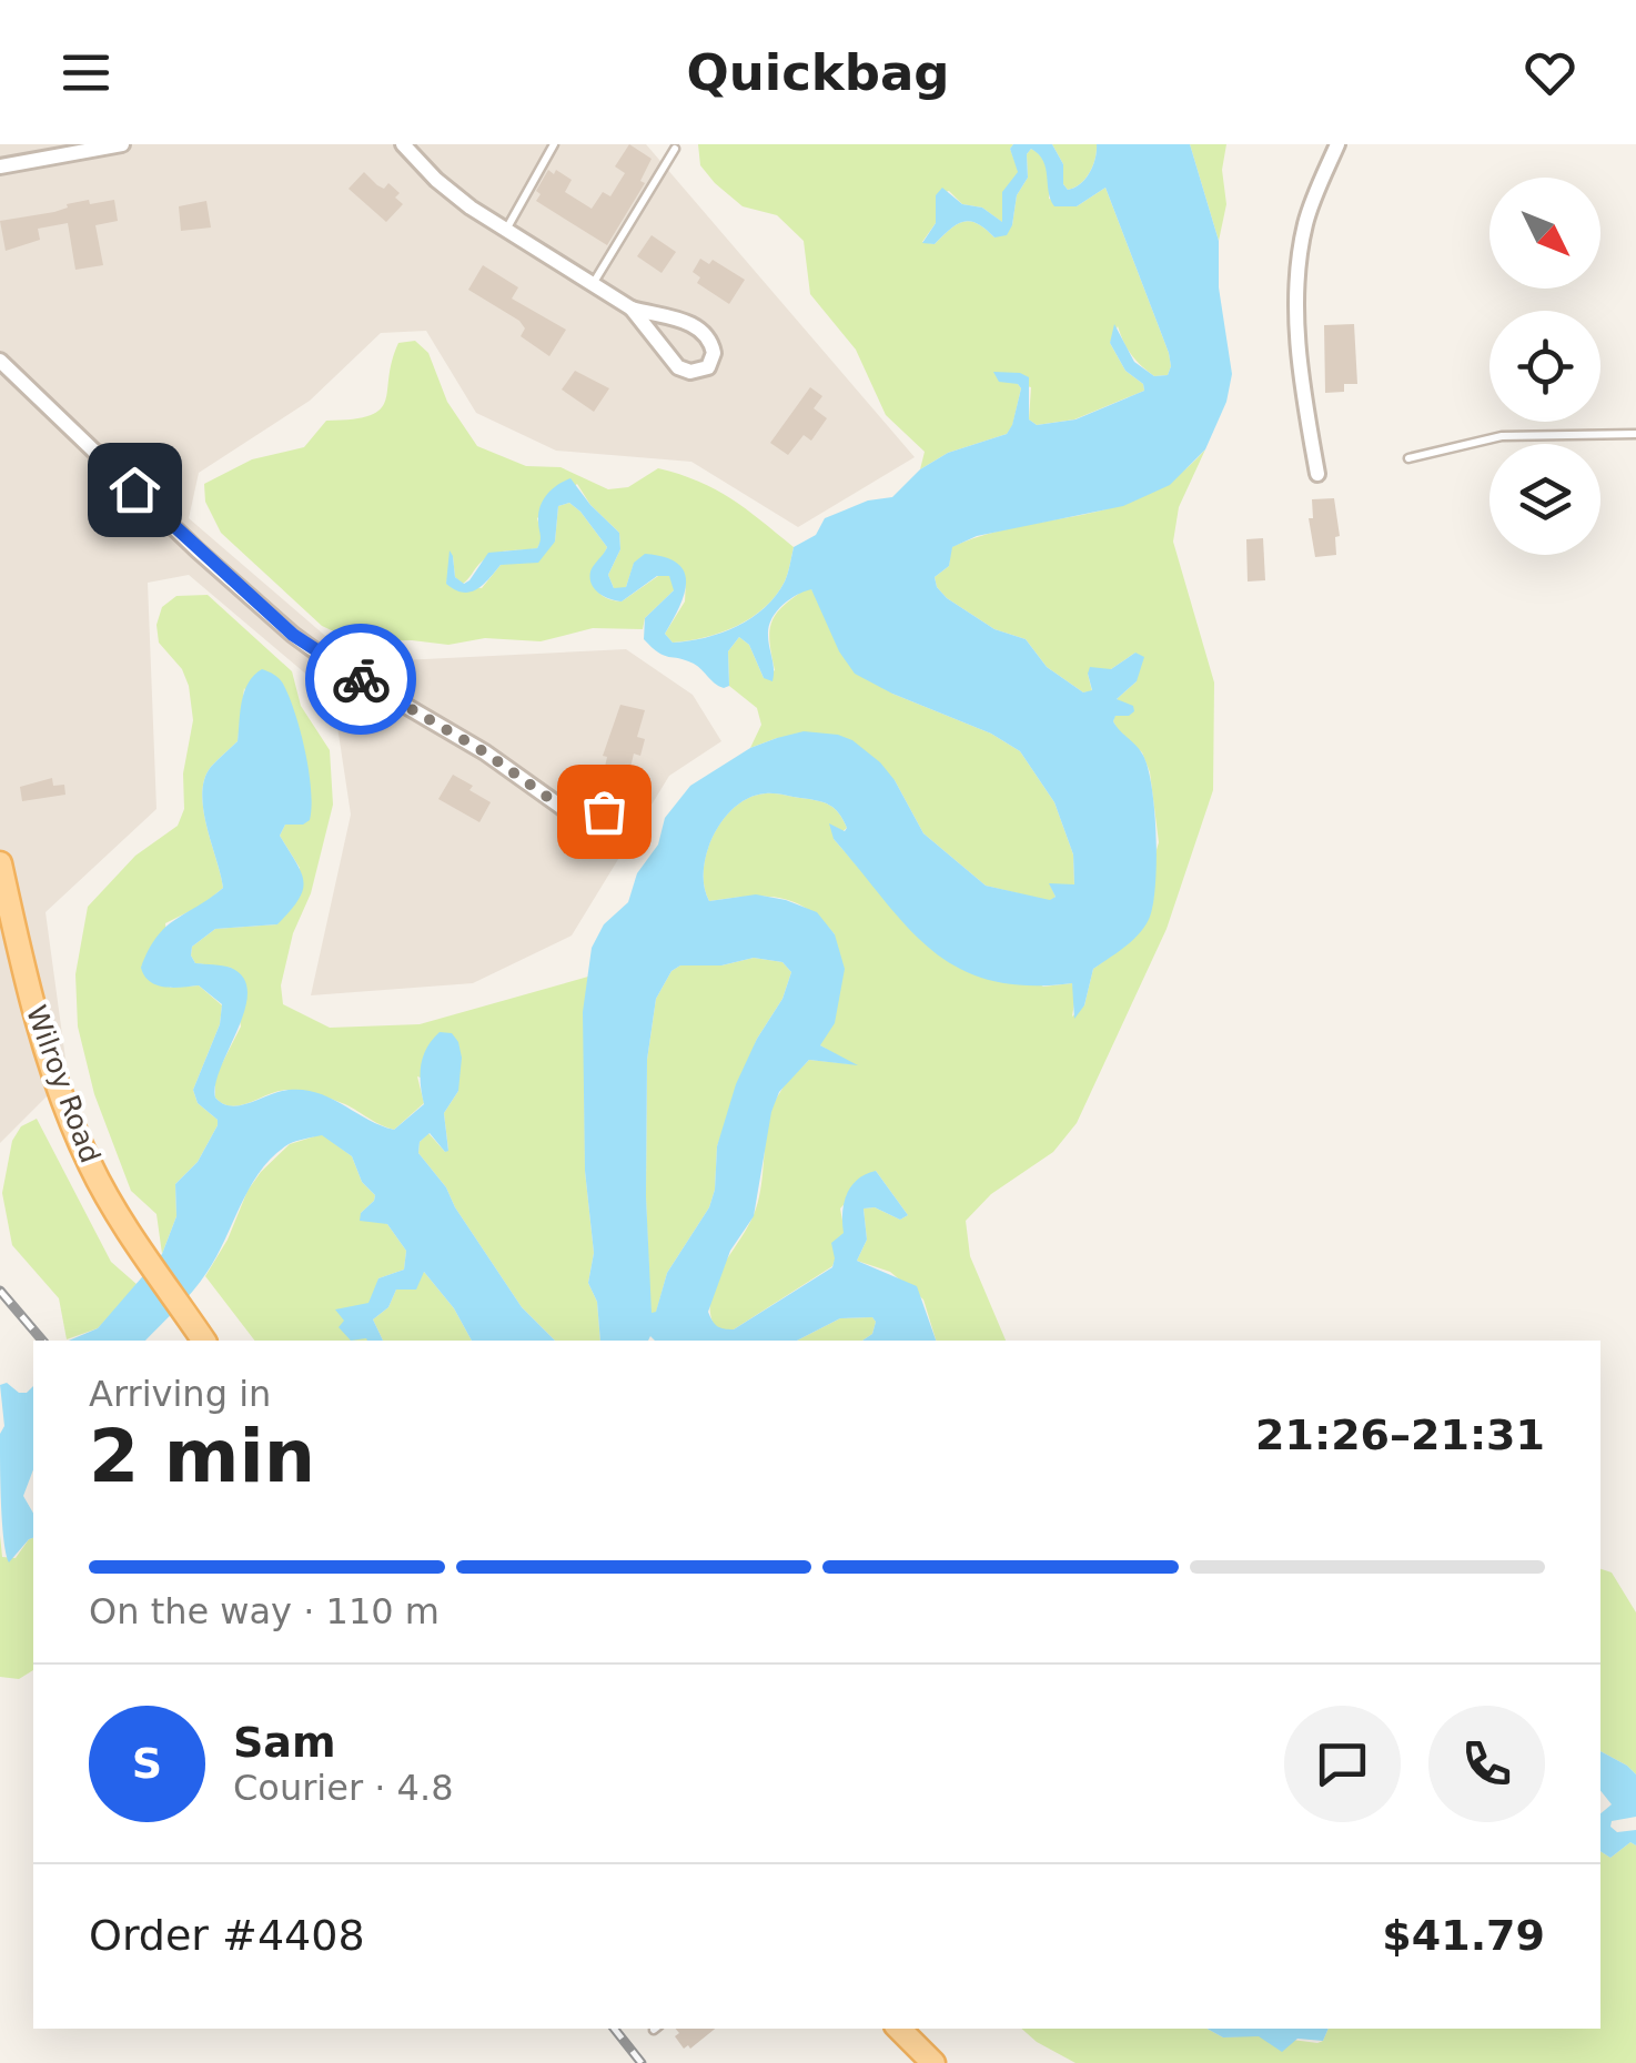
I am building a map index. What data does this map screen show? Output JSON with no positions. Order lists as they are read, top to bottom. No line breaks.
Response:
{"streets":{"main road":["Wilroy Road"]},"north":"bottom right","page":{"header":"Quickbag","heading":["2 min","Arriving in","21:26–21:31"],"panel":["Sam","Courier · 4.8","Order #4408","$41.79"],"bar":"On the way · 110 m","round":"S"}}
